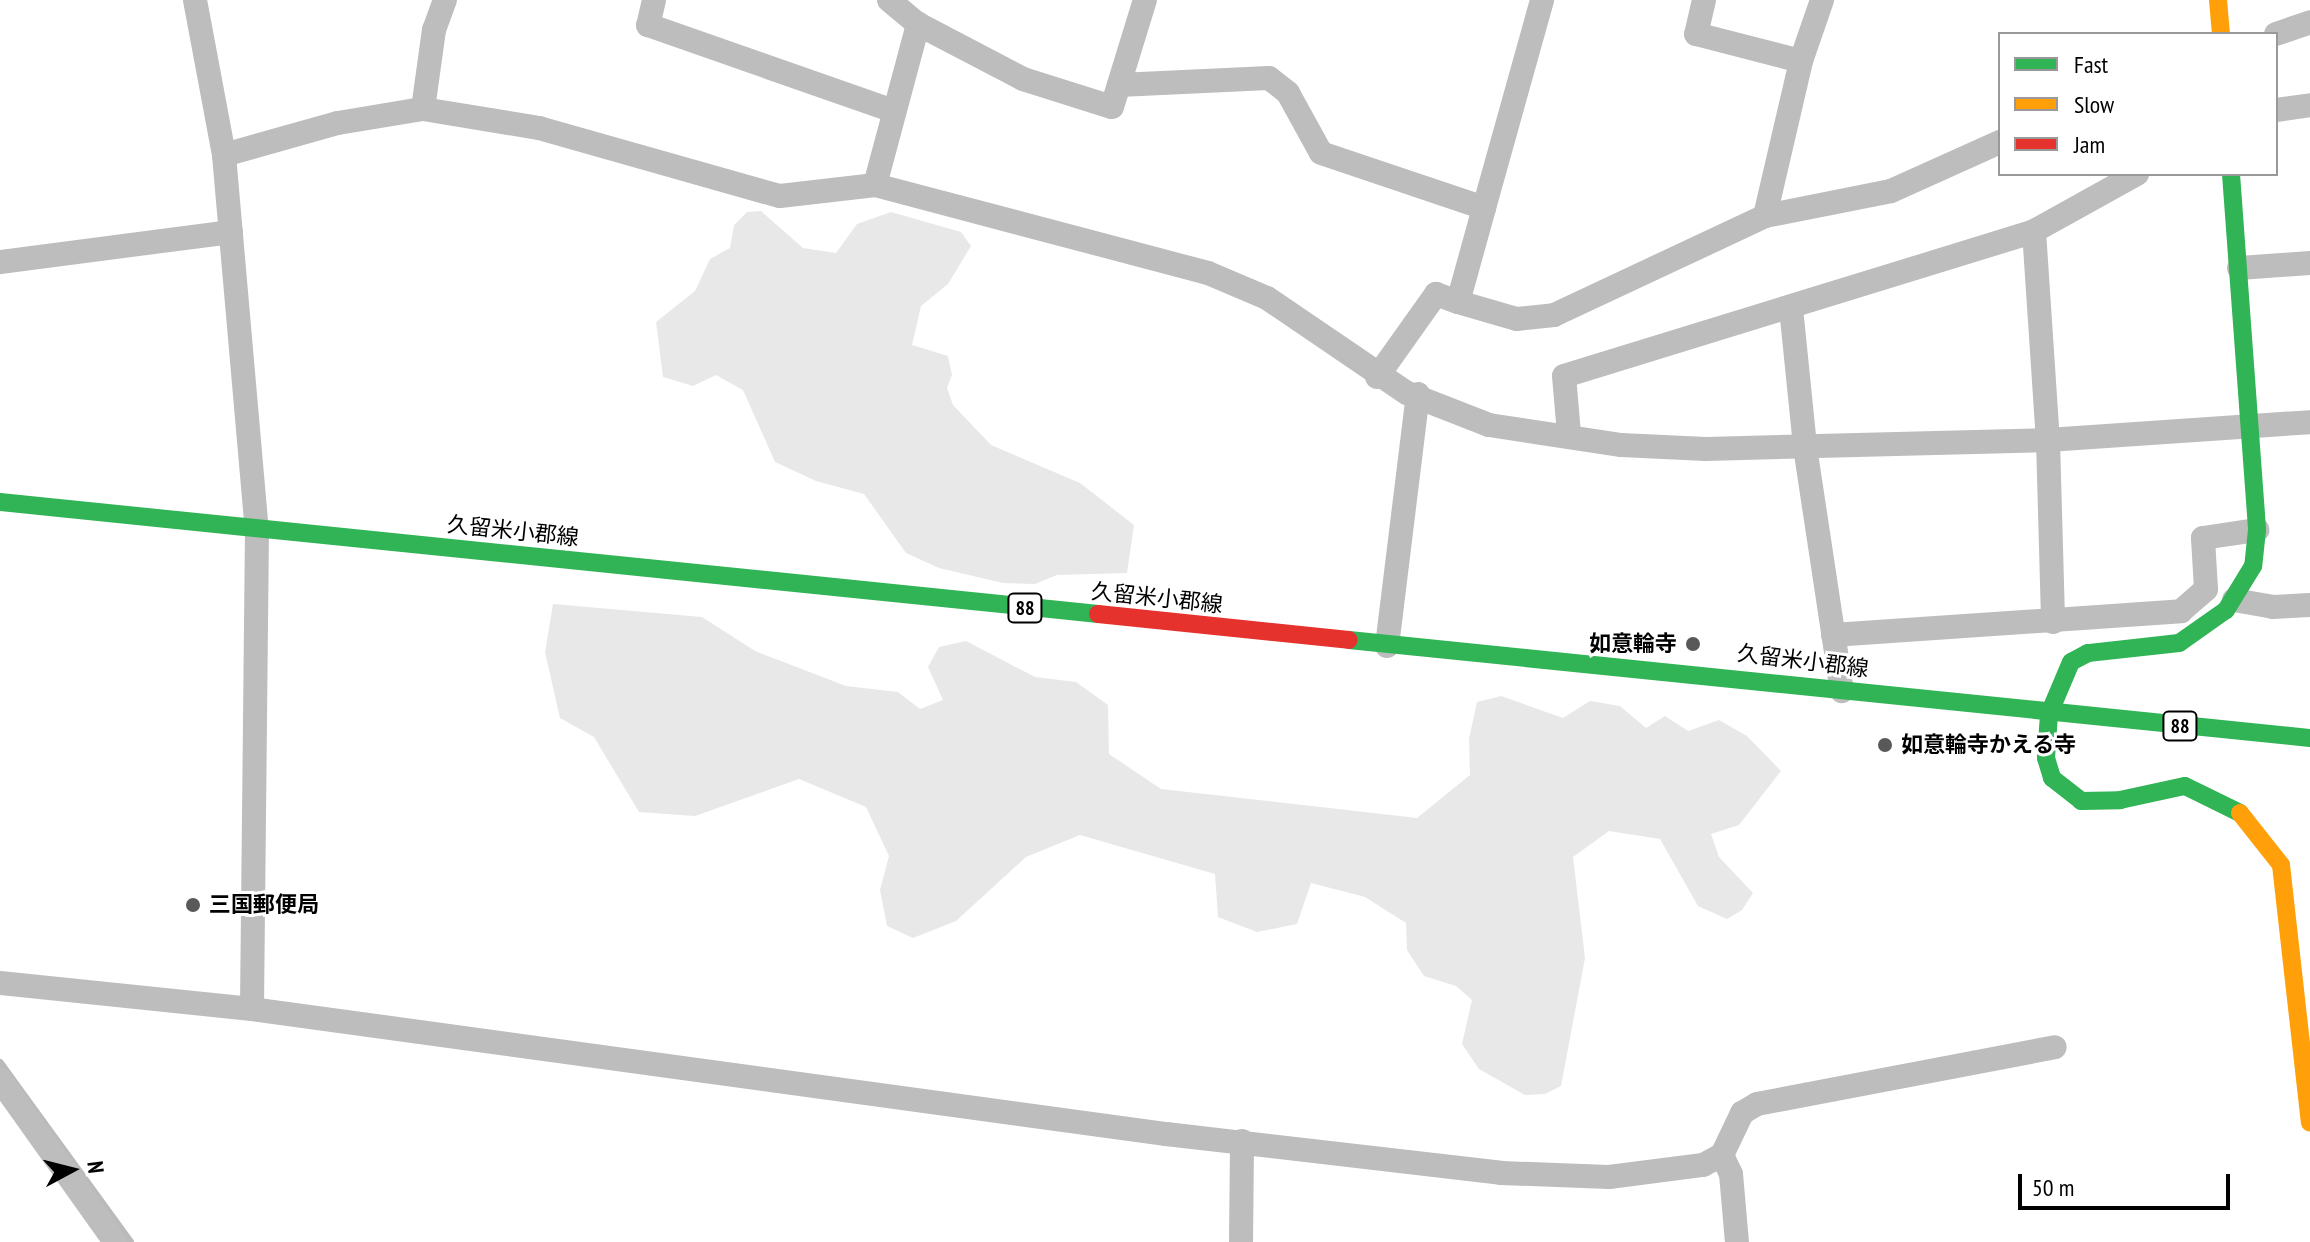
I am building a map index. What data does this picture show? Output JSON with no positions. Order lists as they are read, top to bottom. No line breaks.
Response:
{"streets":{"main road":["久留米小郡線","88"]},"places":["如意輪寺","如意輪寺かえる寺","三国郵便局"],"legend":["Fast","Slow","Jam"],"scale_bar":"50 m","north":"right"}
